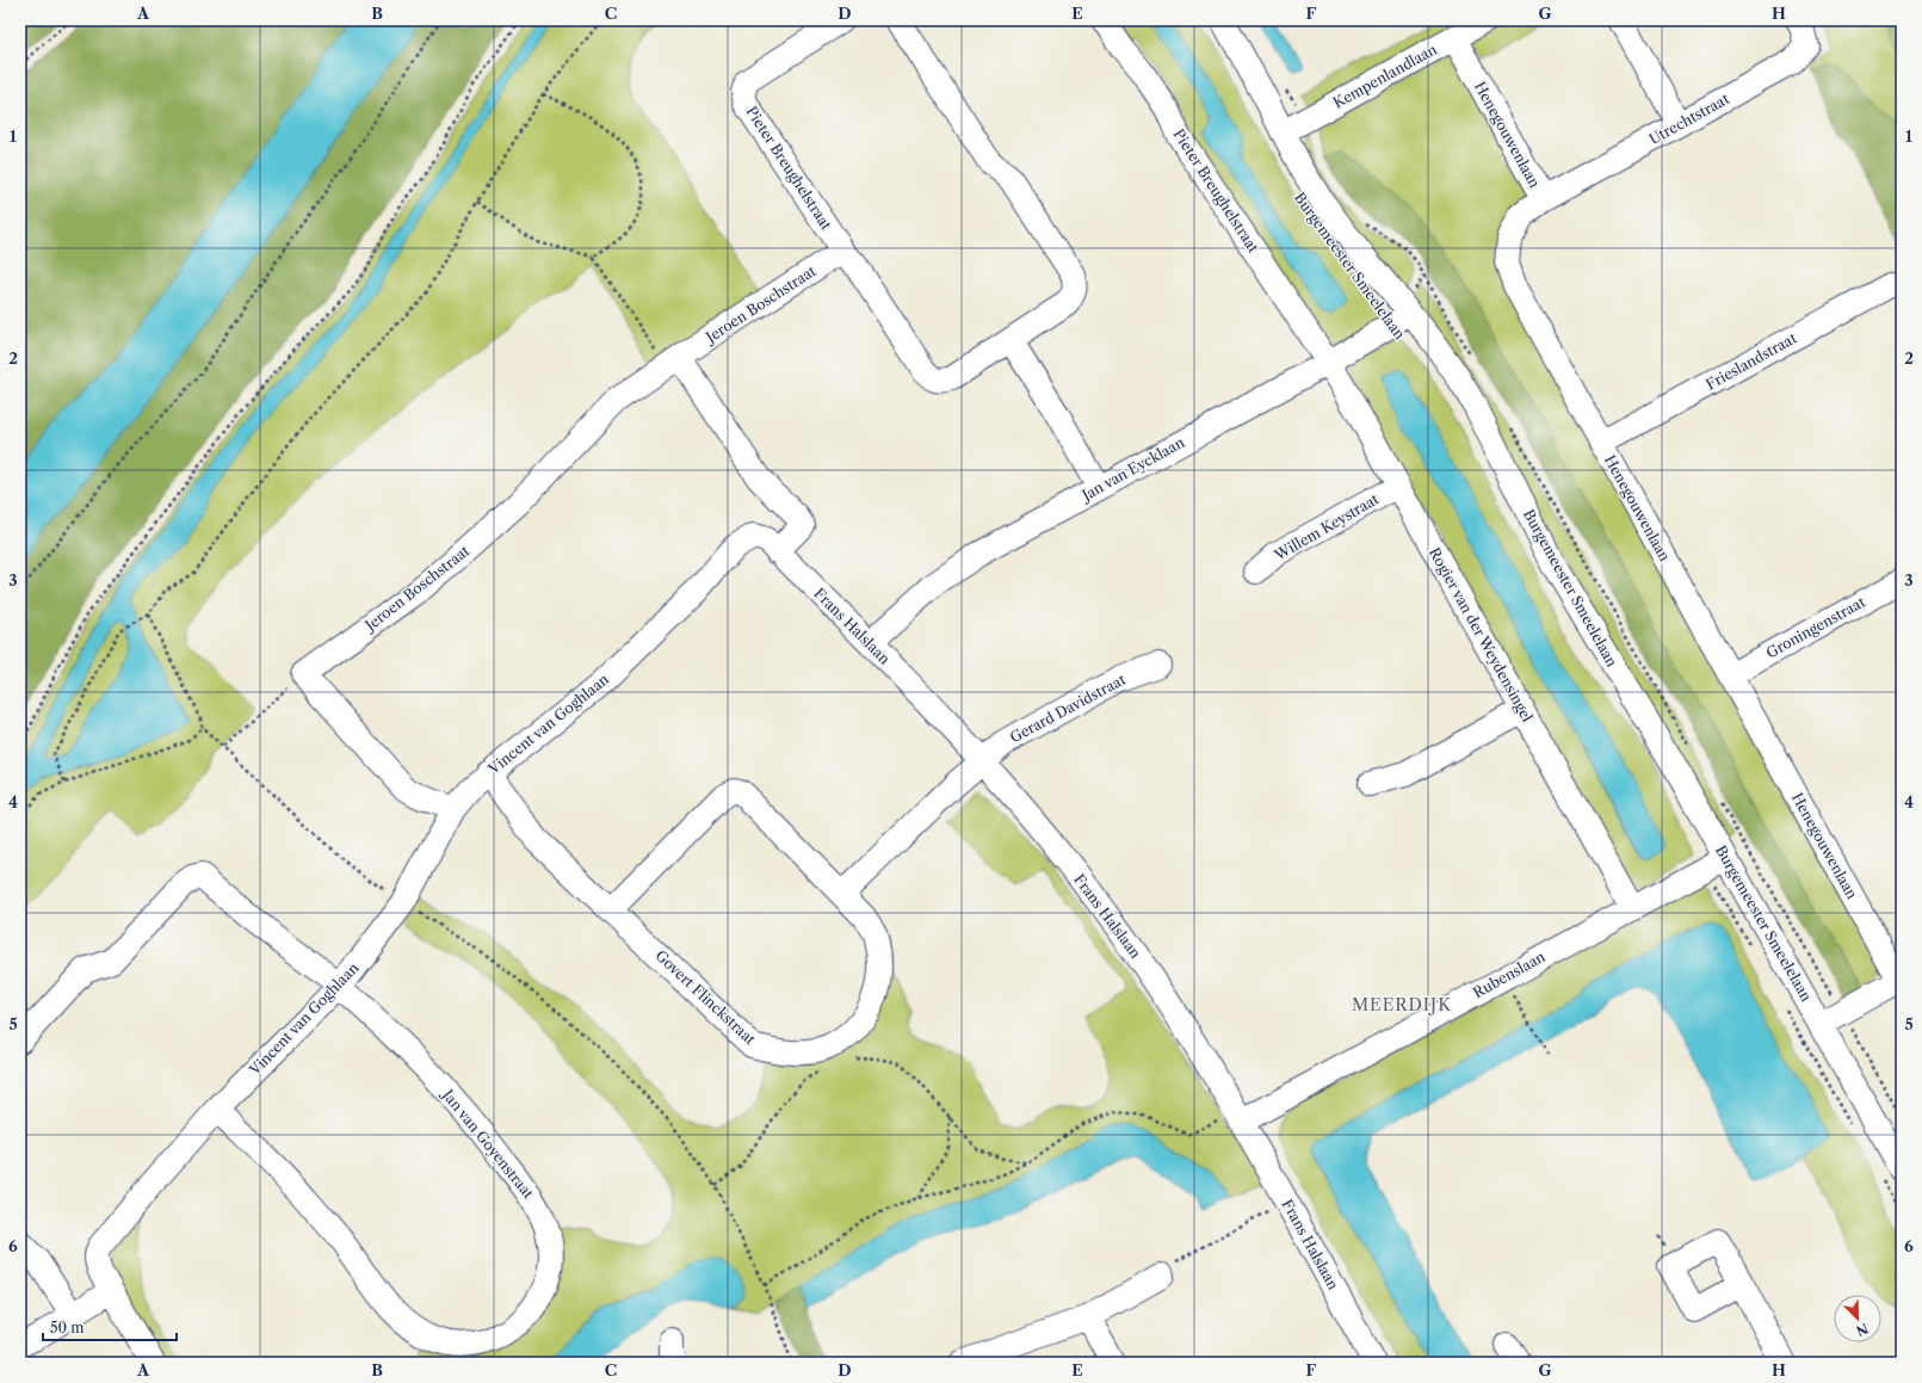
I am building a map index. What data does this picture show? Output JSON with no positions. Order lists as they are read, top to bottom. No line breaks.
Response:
{"streets":{"street":["Kempenlandlaan","Utrechtstraat","Henegouwenlaan","Pieter Breughelstraat","Burgemeester Smeelelaan","Jeroen Boschstraat","Frieslandstraat","Jan van Eycklaan","Willem Keystraat","Frans Halslaan","Groningenstraat","Rogier van der Weydensingel","Gerard Davidstraat","Vincent van Goghlaan","Rubenslaan","Govert Flinckstraat","Jan van Goyenstraat"]},"crossings":[["Kempenlandlaan","Henegouwenlaan"],["Kempenlandlaan","Burgemeester Smeelelaan"],["Utrechtstraat","Henegouwenlaan"],["Henegouwenlaan","Frieslandstraat"],["Henegouwenlaan","Groningenstraat"],["Pieter Breughelstraat","Jeroen Boschstraat"],["Pieter Breughelstraat","Jan van Eycklaan"],["Pieter Breughelstraat","Rogier van der Weydensingel"],["Burgemeester Smeelelaan","Jan van Eycklaan"],["Burgemeester Smeelelaan","Rubenslaan"],["Jan van Eycklaan","Frans Halslaan"],["Jan van Eycklaan","Rogier van der Weydensingel"],["Willem Keystraat","Rogier van der Weydensingel"],["Frans Halslaan","Gerard Davidstraat"],["Frans Halslaan","Vincent van Goghlaan"],["Frans Halslaan","Rubenslaan"],["Rogier van der Weydensingel","Rubenslaan"],["Vincent van Goghlaan","Govert Flinckstraat"],["Vincent van Goghlaan","Jan van Goyenstraat"]],"districts":["MEERDIJK"],"scale_bar":"50 m","north":"bottom right","grid":{"columns":["A","B","C","D","E","F","G","H"],"rows":["1","2","3","4","5","6"]}}
